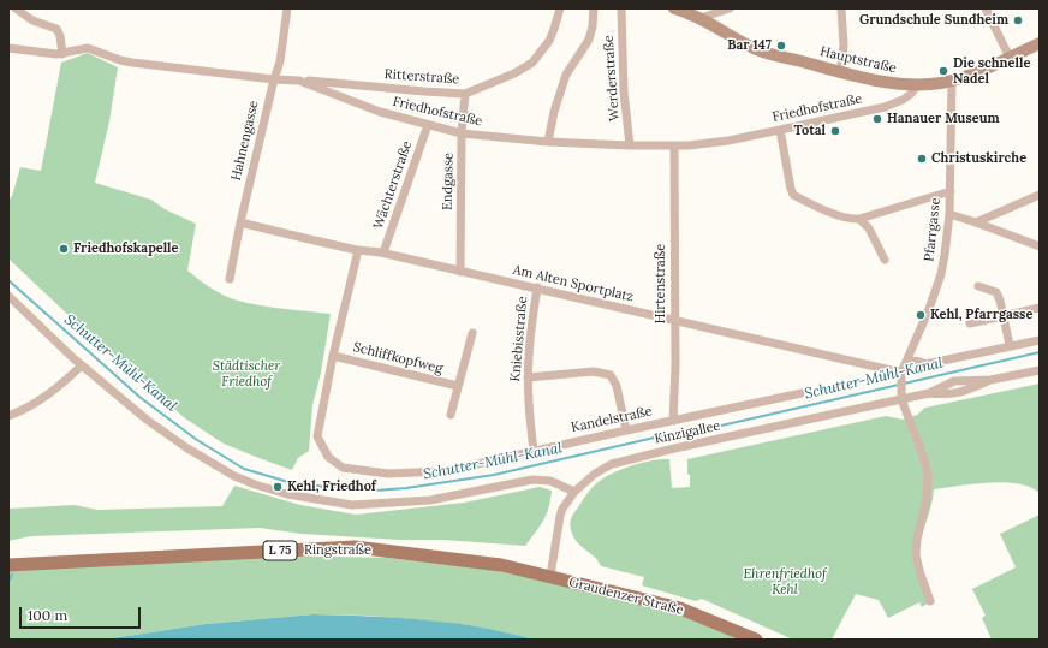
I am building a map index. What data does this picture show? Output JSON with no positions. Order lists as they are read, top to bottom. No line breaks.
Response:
{"streets":{"main road":["L 75","Ringstraße","Graudenzer Straße"],"street":["Hauptstraße","Ritterstraße","Werderstraße","Friedhofstraße","Hahnengasse","Endgasse","Wächterstraße","Pfarrgasse","Am Alten Sportplatz","Hirtenstraße","Kniebisstraße","Schliffkopfweg","Kandelstraße","Kinzigallee"]},"crossings":[["Hauptstraße","Friedhofstraße"],["Hauptstraße","Pfarrgasse"],["Ritterstraße","Friedhofstraße"],["Ritterstraße","Endgasse"],["Werderstraße","Friedhofstraße"],["Friedhofstraße","Hahnengasse"],["Friedhofstraße","Endgasse"],["Friedhofstraße","Wächterstraße"],["Friedhofstraße","Hirtenstraße"],["Hahnengasse","Am Alten Sportplatz"],["Endgasse","Am Alten Sportplatz"],["Wächterstraße","Am Alten Sportplatz"],["Pfarrgasse","Am Alten Sportplatz"],["Pfarrgasse","Kinzigallee"],["Am Alten Sportplatz","Hirtenstraße"],["Am Alten Sportplatz","Kniebisstraße"],["Am Alten Sportplatz","Kandelstraße"],["Hirtenstraße","Kandelstraße"],["Kniebisstraße","Kandelstraße"],["Schliffkopfweg","Kandelstraße"],["Kinzigallee","Ringstraße"],["Kinzigallee","Graudenzer Straße"],["Ringstraße","Graudenzer Straße"]],"water":["Schutter-Mühl-Kanal"],"parks":["Städtischer Friedhof","Ehrenfriedhof Kehl"],"places":["Grundschule Sundheim","Bar 147","Die schnelle Nadel","Hanauer Museum","Total","Christuskirche","Friedhofskapelle","Kehl, Pfarrgasse","Kehl, Friedhof"],"scale_bar":"100 m"}
